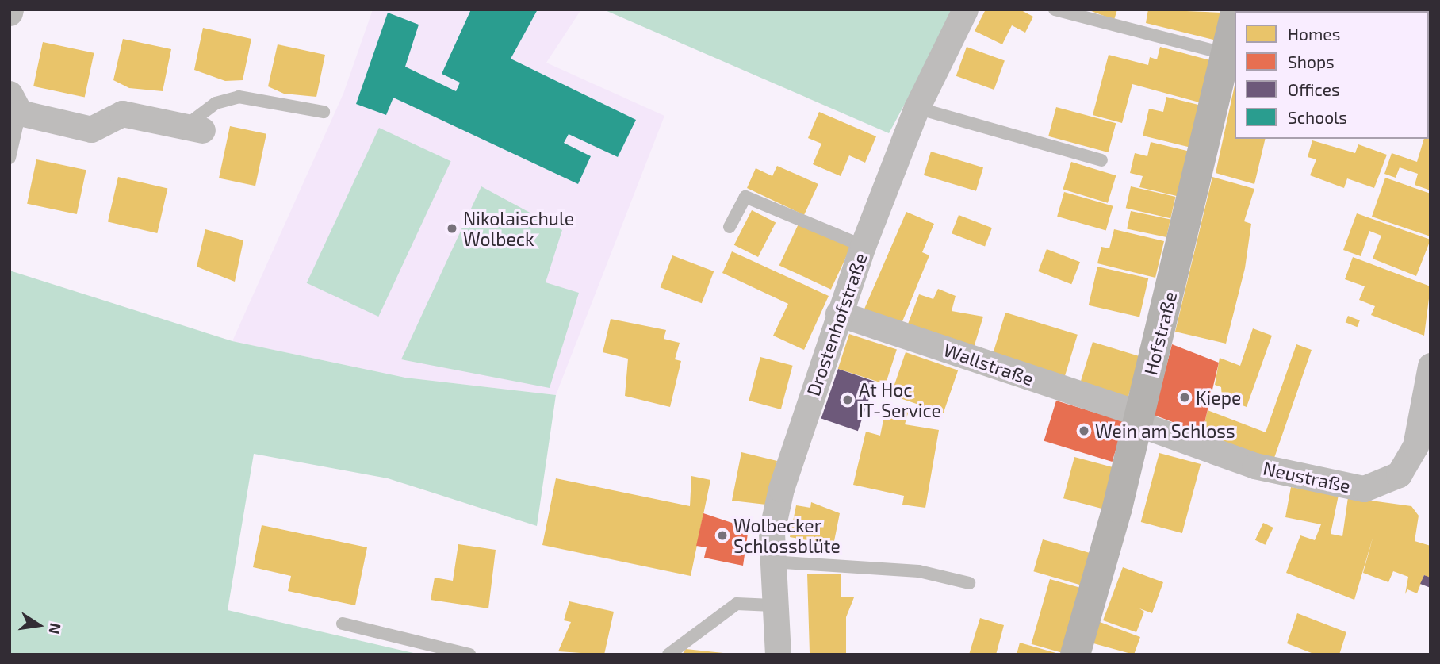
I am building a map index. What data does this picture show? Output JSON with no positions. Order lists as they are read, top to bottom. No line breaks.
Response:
{"streets":{"street":["Drostenhofstraße","Hofstraße","Wallstraße","Neustraße"]},"crossings":[["Drostenhofstraße","Wallstraße"],["Hofstraße","Wallstraße"],["Hofstraße","Neustraße"],["Wallstraße","Neustraße"]],"places":["Nikolaischule Wolbeck","Kiepe","At Hoc IT-Service","Wein am Schloss","Wolbecker Schlossblüte"],"legend":["Homes","Shops","Offices","Schools"],"north":"right"}
